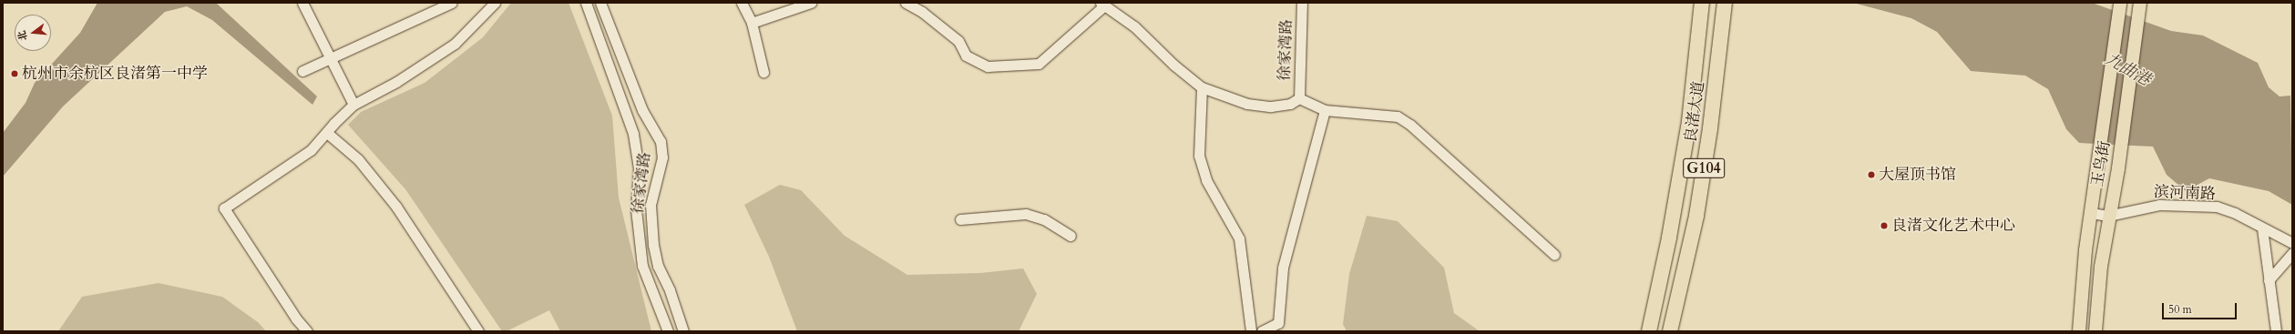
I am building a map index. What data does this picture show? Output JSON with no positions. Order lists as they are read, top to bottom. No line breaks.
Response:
{"streets":{"highway":["良渚大道","G104"],"main road":["玉鸟街"],"street":["徐家湾路","滨河南路"]},"crossings":[["玉鸟街","滨河南路"]],"water":["九曲港"],"places":["杭州市余杭区良渚第一中学","大屋顶书馆","良渚文化艺术中心"],"scale_bar":"50 m","north":"left"}
